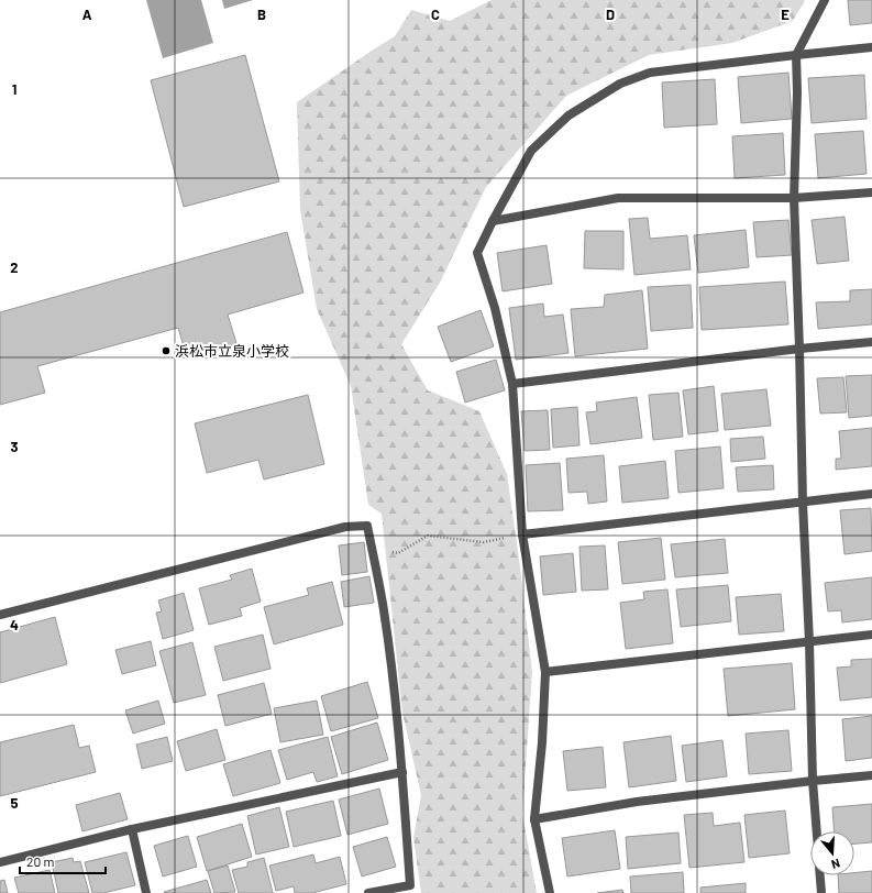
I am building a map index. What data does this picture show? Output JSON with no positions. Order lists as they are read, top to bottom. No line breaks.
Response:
{"places":["浜松市立泉小学校"],"scale_bar":"20 m","north":"bottom","grid":{"columns":["A","B","C","D","E"],"rows":["1","2","3","4","5"]}}
